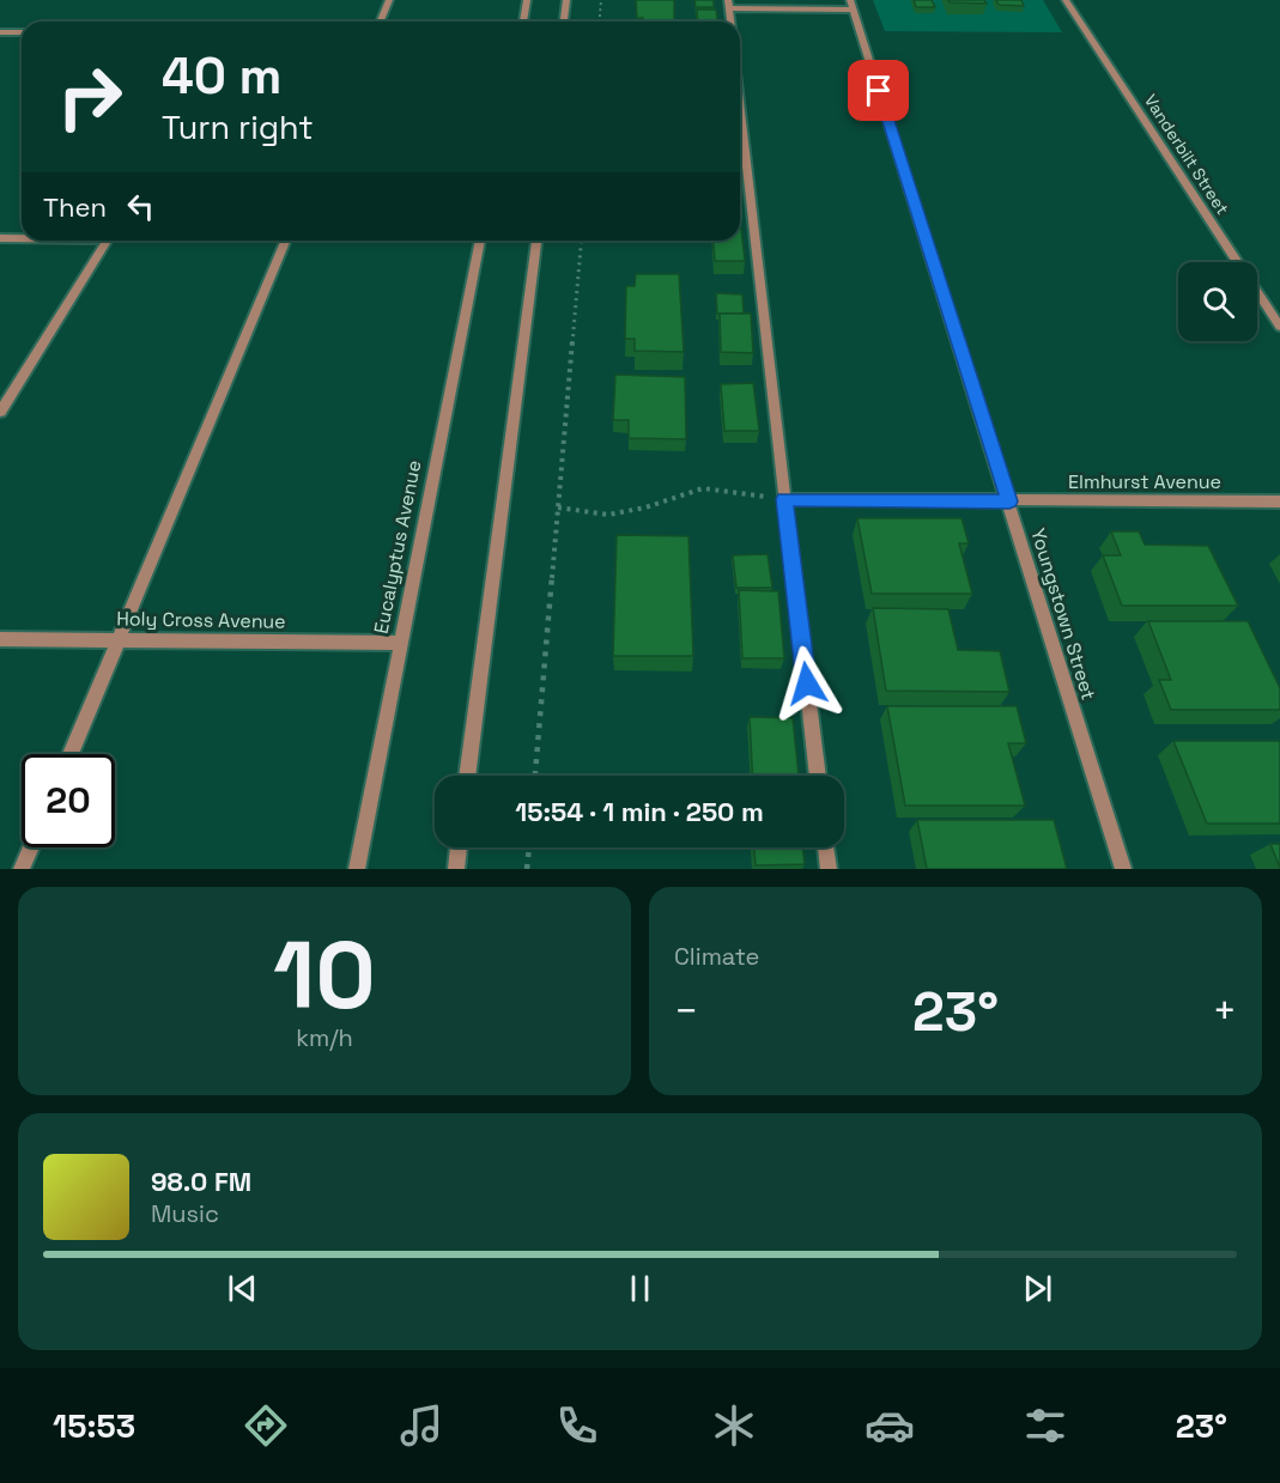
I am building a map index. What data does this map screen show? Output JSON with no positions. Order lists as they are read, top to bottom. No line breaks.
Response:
{"streets":{"street":["Vanderbilt Street","Elmhurst Avenue","Eucalyptus Avenue","Youngstown Street","Holy Cross Avenue"]},"crossings":[["Elmhurst Avenue","Youngstown Street"],["Eucalyptus Avenue","Holy Cross Avenue"]],"page":{"turn":["40 m","Turn right"],"then":"Then","limit":"20","trip":"15:54 · 1 min · 250 m","tile":[["10","km/h"],"Climate"],"heat":["−","23°","+"],"song":["98.0 FM","Music"],"tabs":["15:53","23°"]}}
